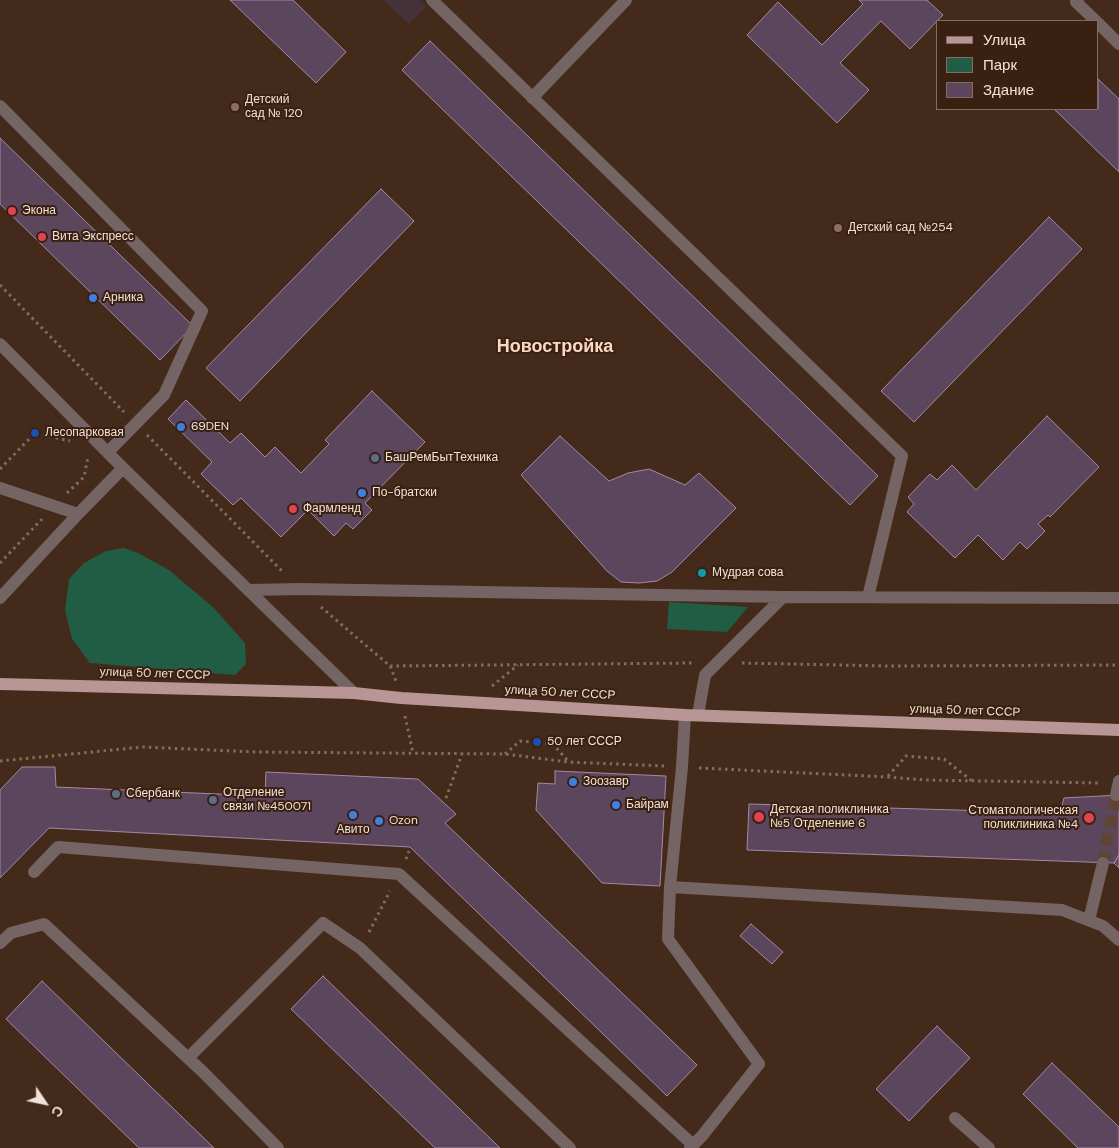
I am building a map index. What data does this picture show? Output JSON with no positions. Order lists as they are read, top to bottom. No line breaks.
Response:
{"streets":{"main road":["улица 50 лет СССР"]},"districts":["Новостройка"],"places":["Детский сад № 120","Экона","Детский сад №254","Вита Экспресс","Арника","69DEN","Лесопарковая","БашРемБытТехника","По-братски","Фармленд","Мудрая сова","50 лет СССР","Зоозавр","Сбербанк","Отделение связи №450071","Байрам","Авито","Детская поликлиника №5 Отделение 6","Стоматологическая поликлиника №4","Ozon"],"legend":["Улица","Парк","Здание"],"north":"bottom right"}
